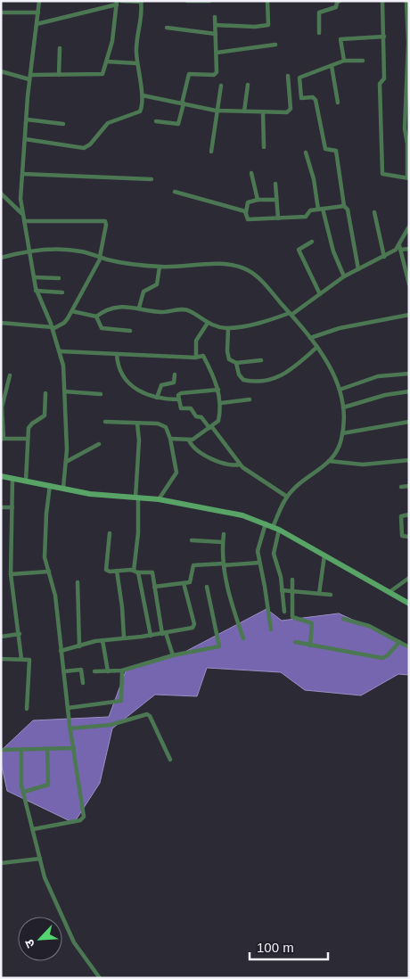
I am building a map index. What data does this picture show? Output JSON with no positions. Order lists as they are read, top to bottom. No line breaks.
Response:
{"scale_bar":"100 m","north":"bottom left"}
